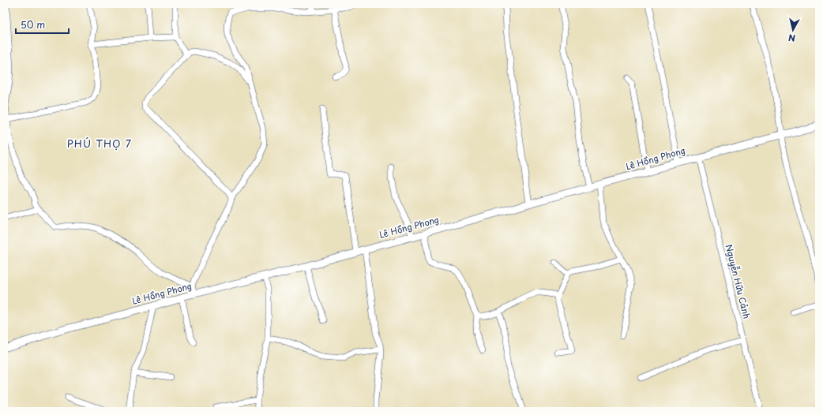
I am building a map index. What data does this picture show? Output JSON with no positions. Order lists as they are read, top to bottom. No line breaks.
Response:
{"streets":{"street":["Lê Hồng Phong","Nguyễn Hữu Cảnh"]},"crossings":[["Lê Hồng Phong","Nguyễn Hữu Cảnh"]],"districts":["PHÚ THỌ 7"],"scale_bar":"50 m","north":"bottom"}
